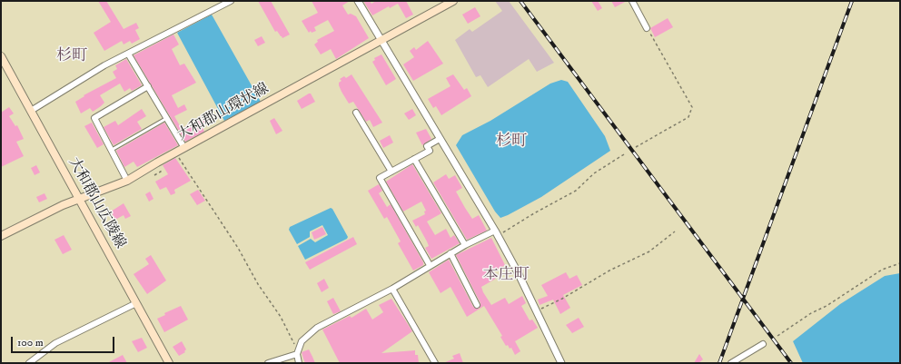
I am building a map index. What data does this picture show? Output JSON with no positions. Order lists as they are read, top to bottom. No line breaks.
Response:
{"streets":{"main road":["大和郡山環状線","大和郡山広陵線"]},"crossings":[["大和郡山環状線","大和郡山広陵線"]],"districts":["杉町","杉町","本庄町"],"scale_bar":"100 m"}
